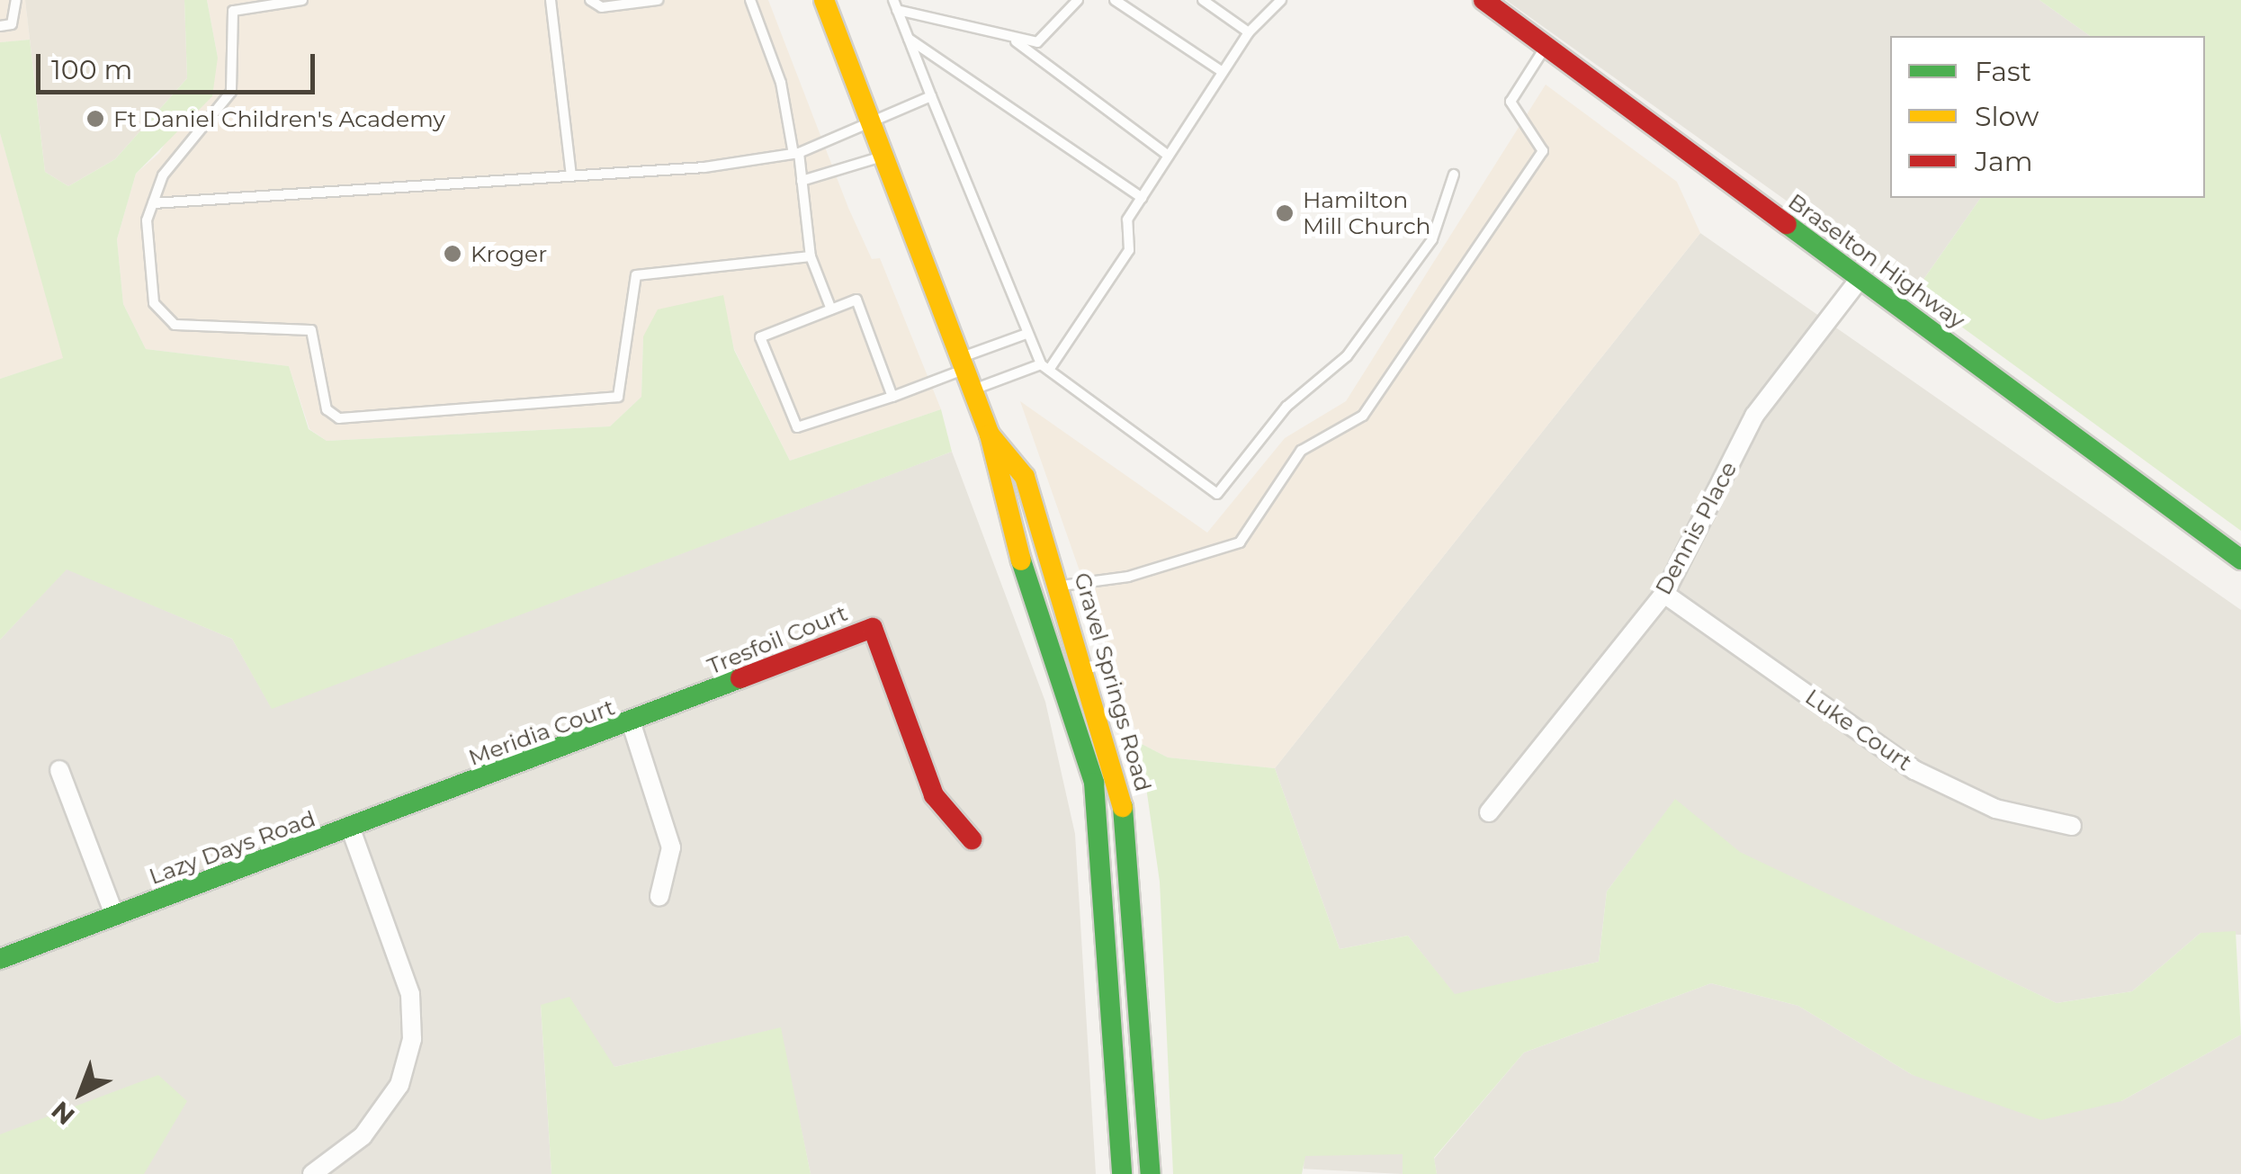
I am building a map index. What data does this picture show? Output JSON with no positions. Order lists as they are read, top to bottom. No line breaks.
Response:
{"streets":{"main road":["Braselton Highway","Tresfoil Court","Gravel Springs Road","Meridia Court","Lazy Days Road"],"street":["Dennis Place","Luke Court"]},"crossings":[["Braselton Highway","Dennis Place"],["Dennis Place","Luke Court"],["Tresfoil Court","Meridia Court"],["Meridia Court","Lazy Days Road"]],"places":["Ft Daniel Children's Academy","Hamilton Mill Church","Kroger"],"legend":["Fast","Slow","Jam"],"scale_bar":"100 m","north":"bottom left"}
